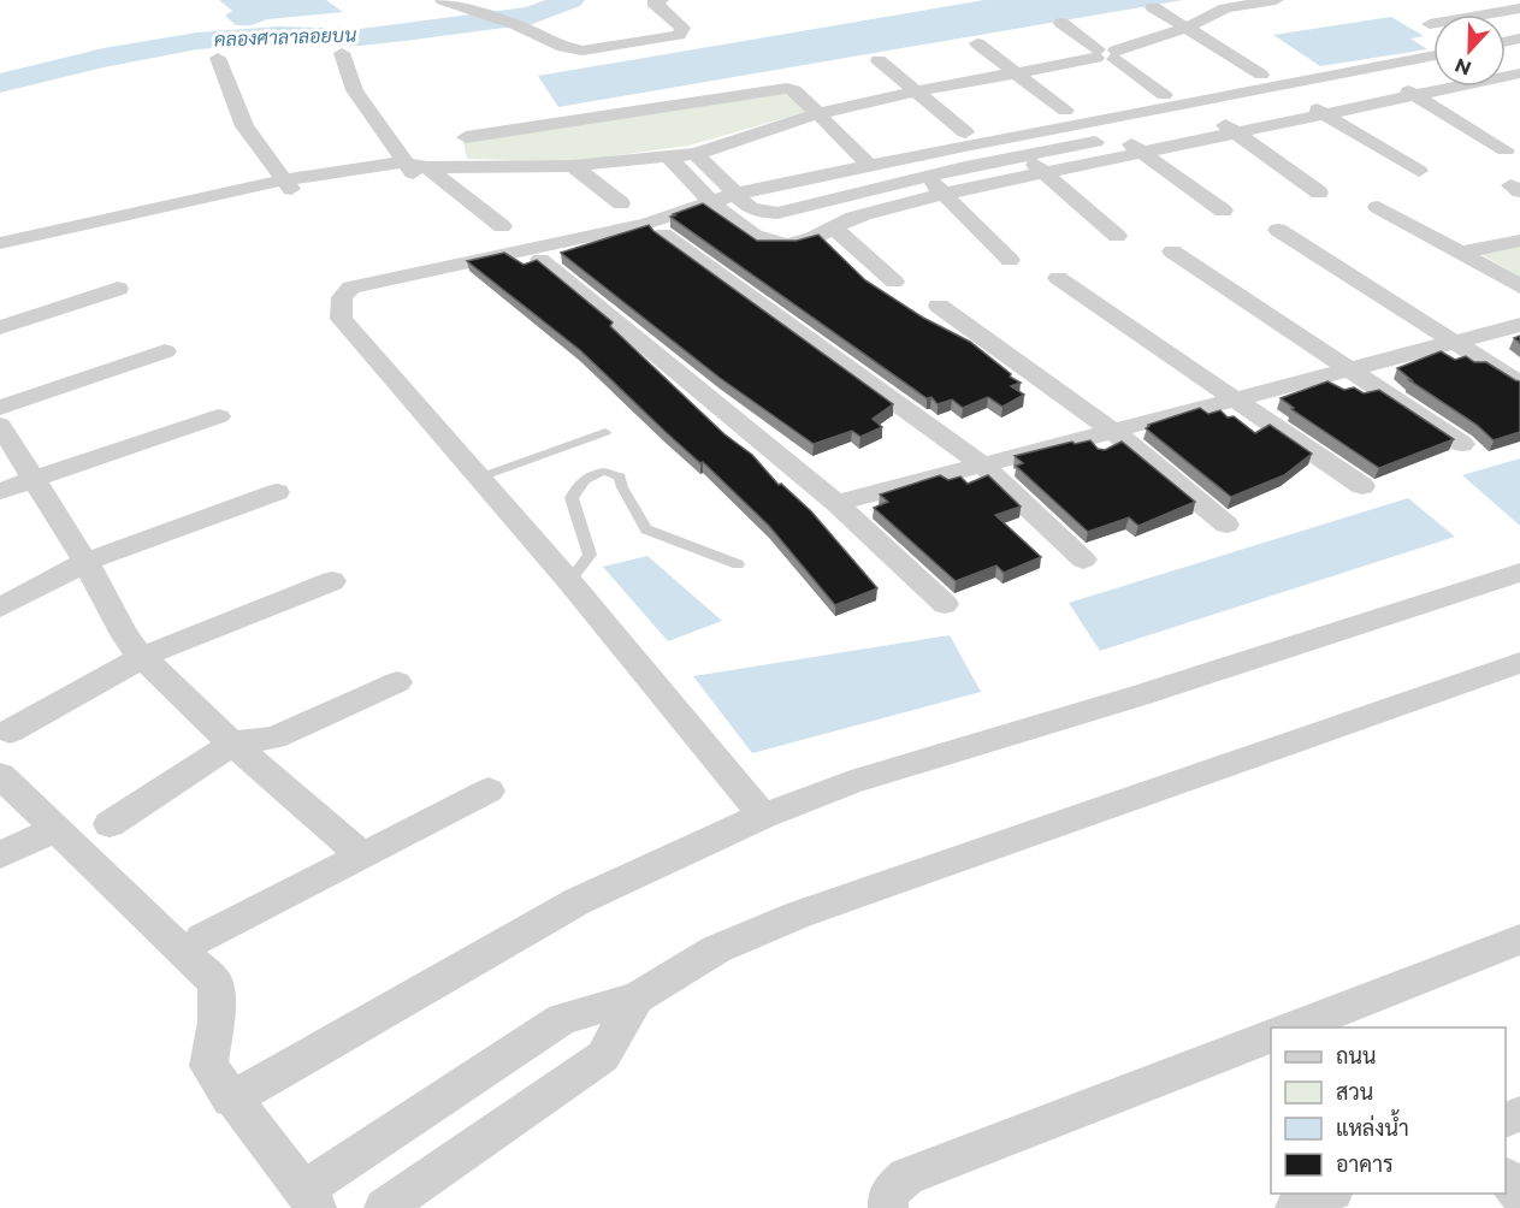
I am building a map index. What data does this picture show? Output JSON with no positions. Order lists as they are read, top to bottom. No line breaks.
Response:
{"water":["คลองศาลาลอยบน"],"legend":["ถนน","สวน","แหล่งน้ำ","อาคาร"],"north":"bottom"}
